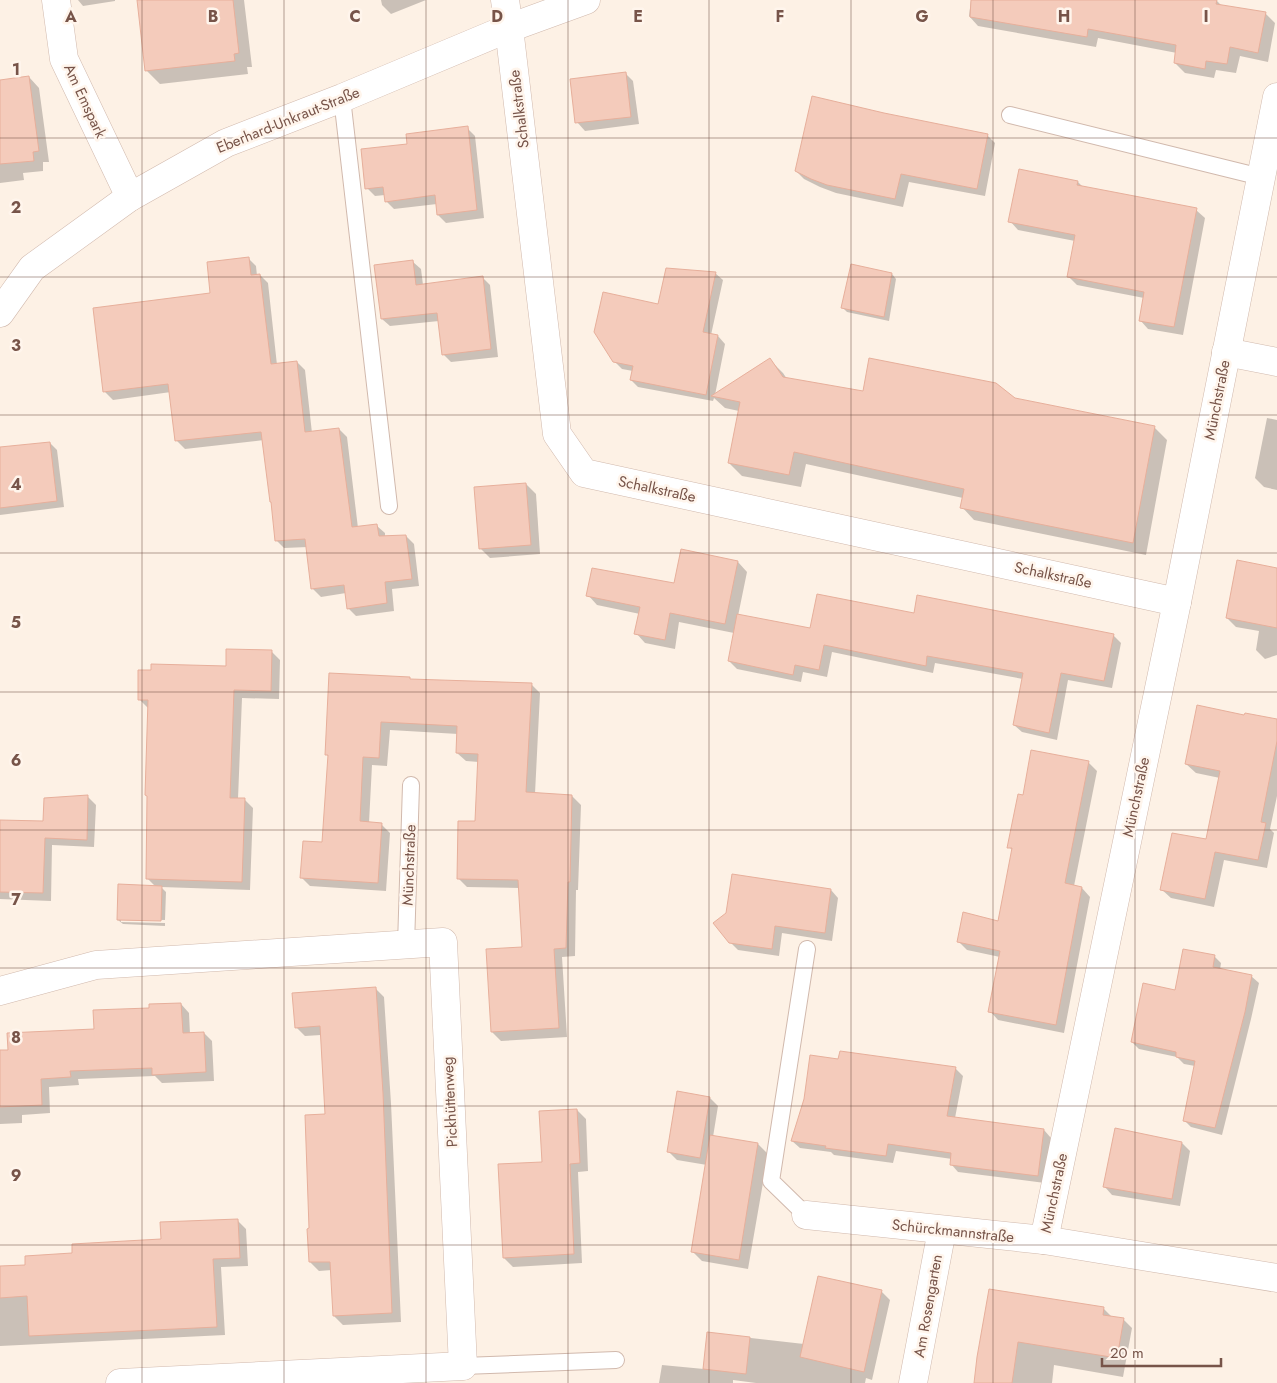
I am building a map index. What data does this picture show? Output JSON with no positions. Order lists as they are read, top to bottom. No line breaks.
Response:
{"streets":{"street":["Am Emspark","Schalkstraße","Eberhard-Unkraut-Straße","Münchstraße","Pickhüttenweg","Schürckmannstraße","Am Rosengarten"]},"crossings":[["Am Emspark","Eberhard-Unkraut-Straße"],["Schalkstraße","Eberhard-Unkraut-Straße"],["Schalkstraße","Münchstraße"],["Münchstraße","Pickhüttenweg"],["Münchstraße","Schürckmannstraße"],["Schürckmannstraße","Am Rosengarten"]],"scale_bar":"20 m","grid":{"columns":["A","B","C","D","E","F","G","H","I"],"rows":["1","2","3","4","5","6","7","8","9"]}}
